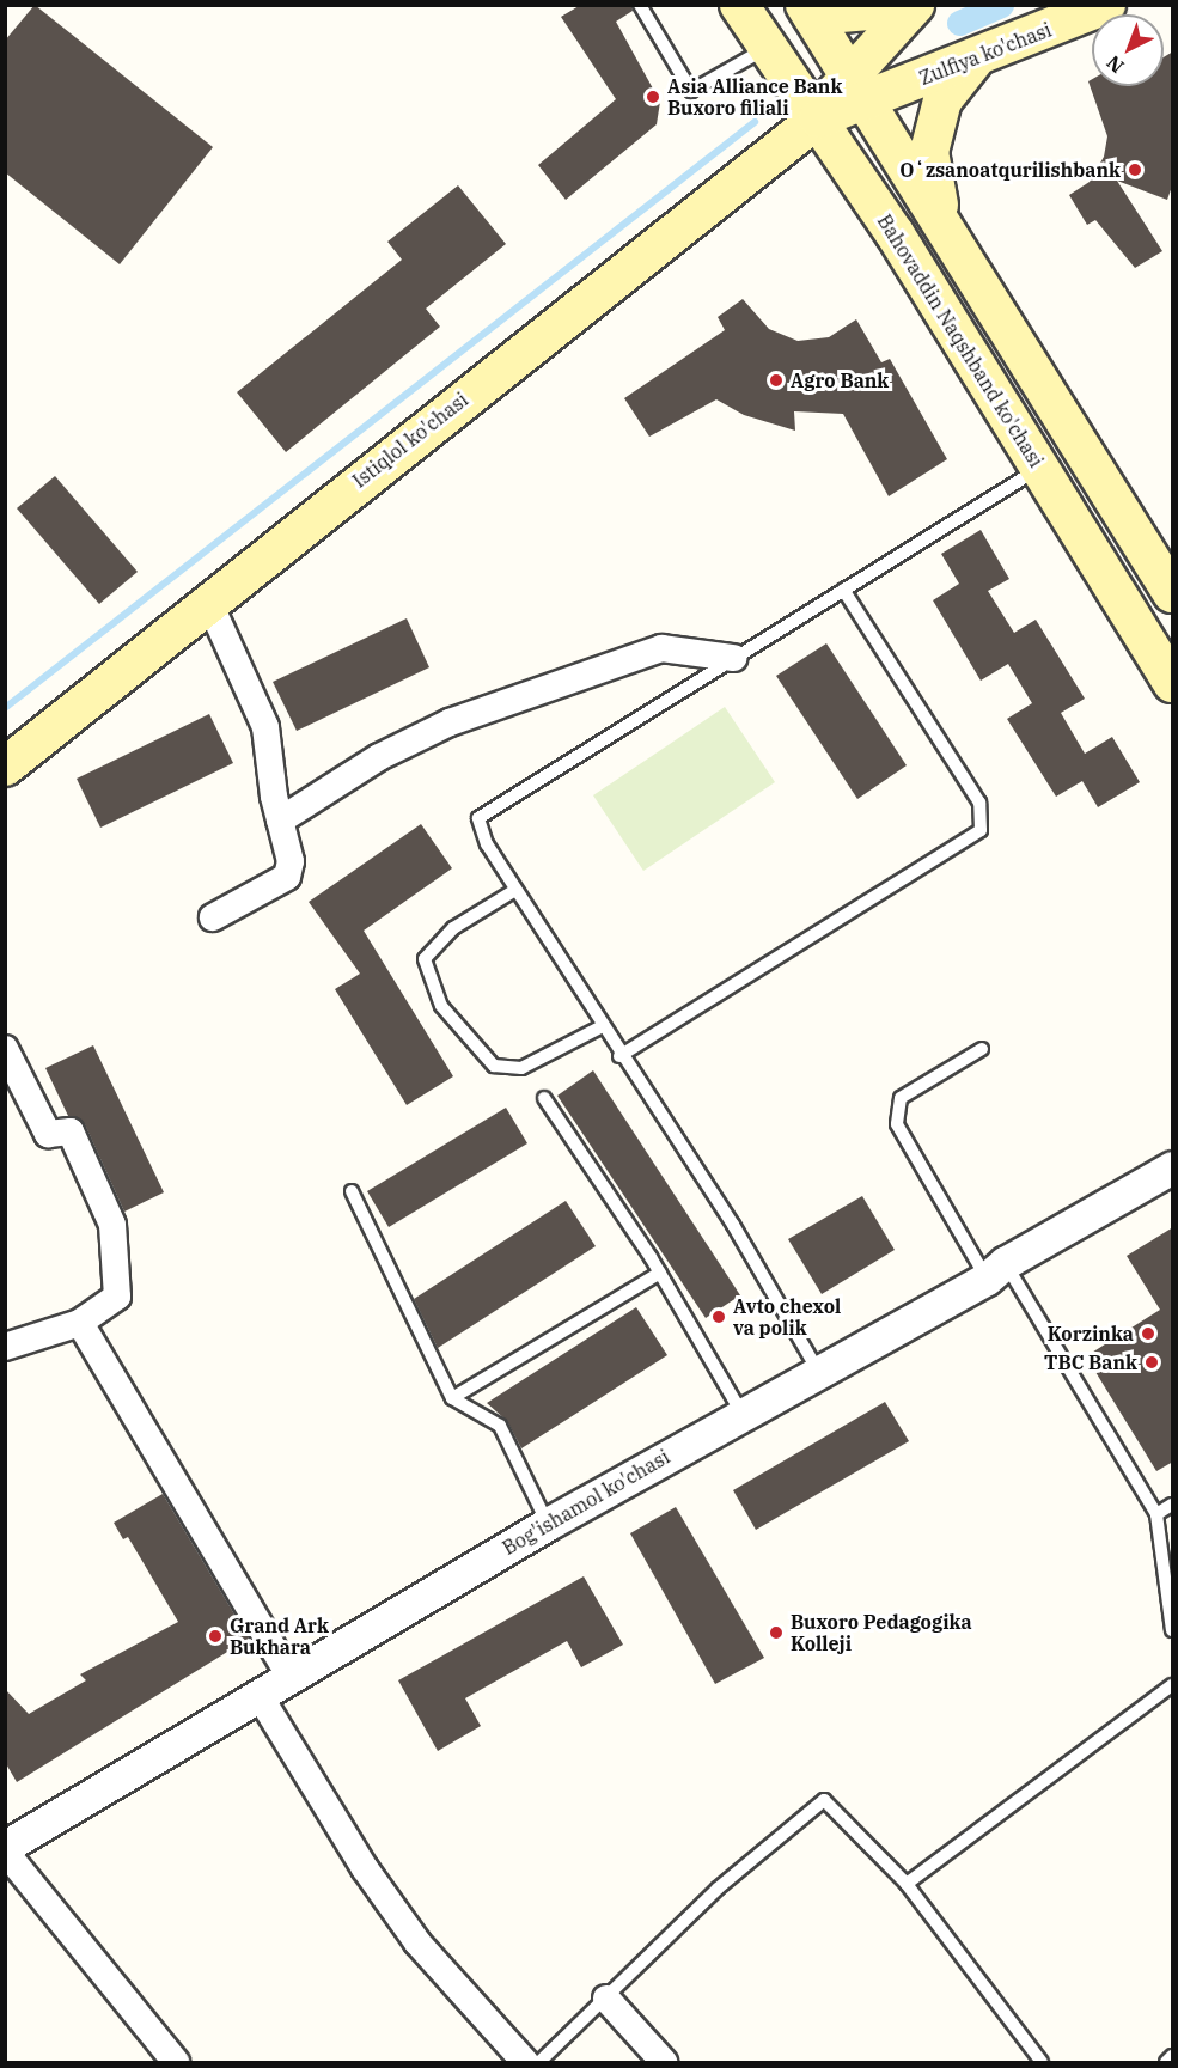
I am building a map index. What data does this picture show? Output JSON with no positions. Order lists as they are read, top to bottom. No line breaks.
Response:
{"streets":{"main road":["Zulfiya ko'chasi","Bahovaddin Naqshband ko'chasi","Istiqlol ko'chasi"],"street":["Bog'ishamol ko'chasi"]},"crossings":[["Zulfiya ko'chasi","Istiqlol ko'chasi"],["Bahovaddin Naqshband ko'chasi","Istiqlol ko'chasi"]],"places":["Asia Alliance Bank Buxoro filiali","Oʻzsanoatqurilishbank","Agro Bank","Avto chexol va polik","Korzinka","TBC Bank","Buxoro Pedagogika Kolleji","Grand Ark Bukhara"],"north":"bottom left"}
